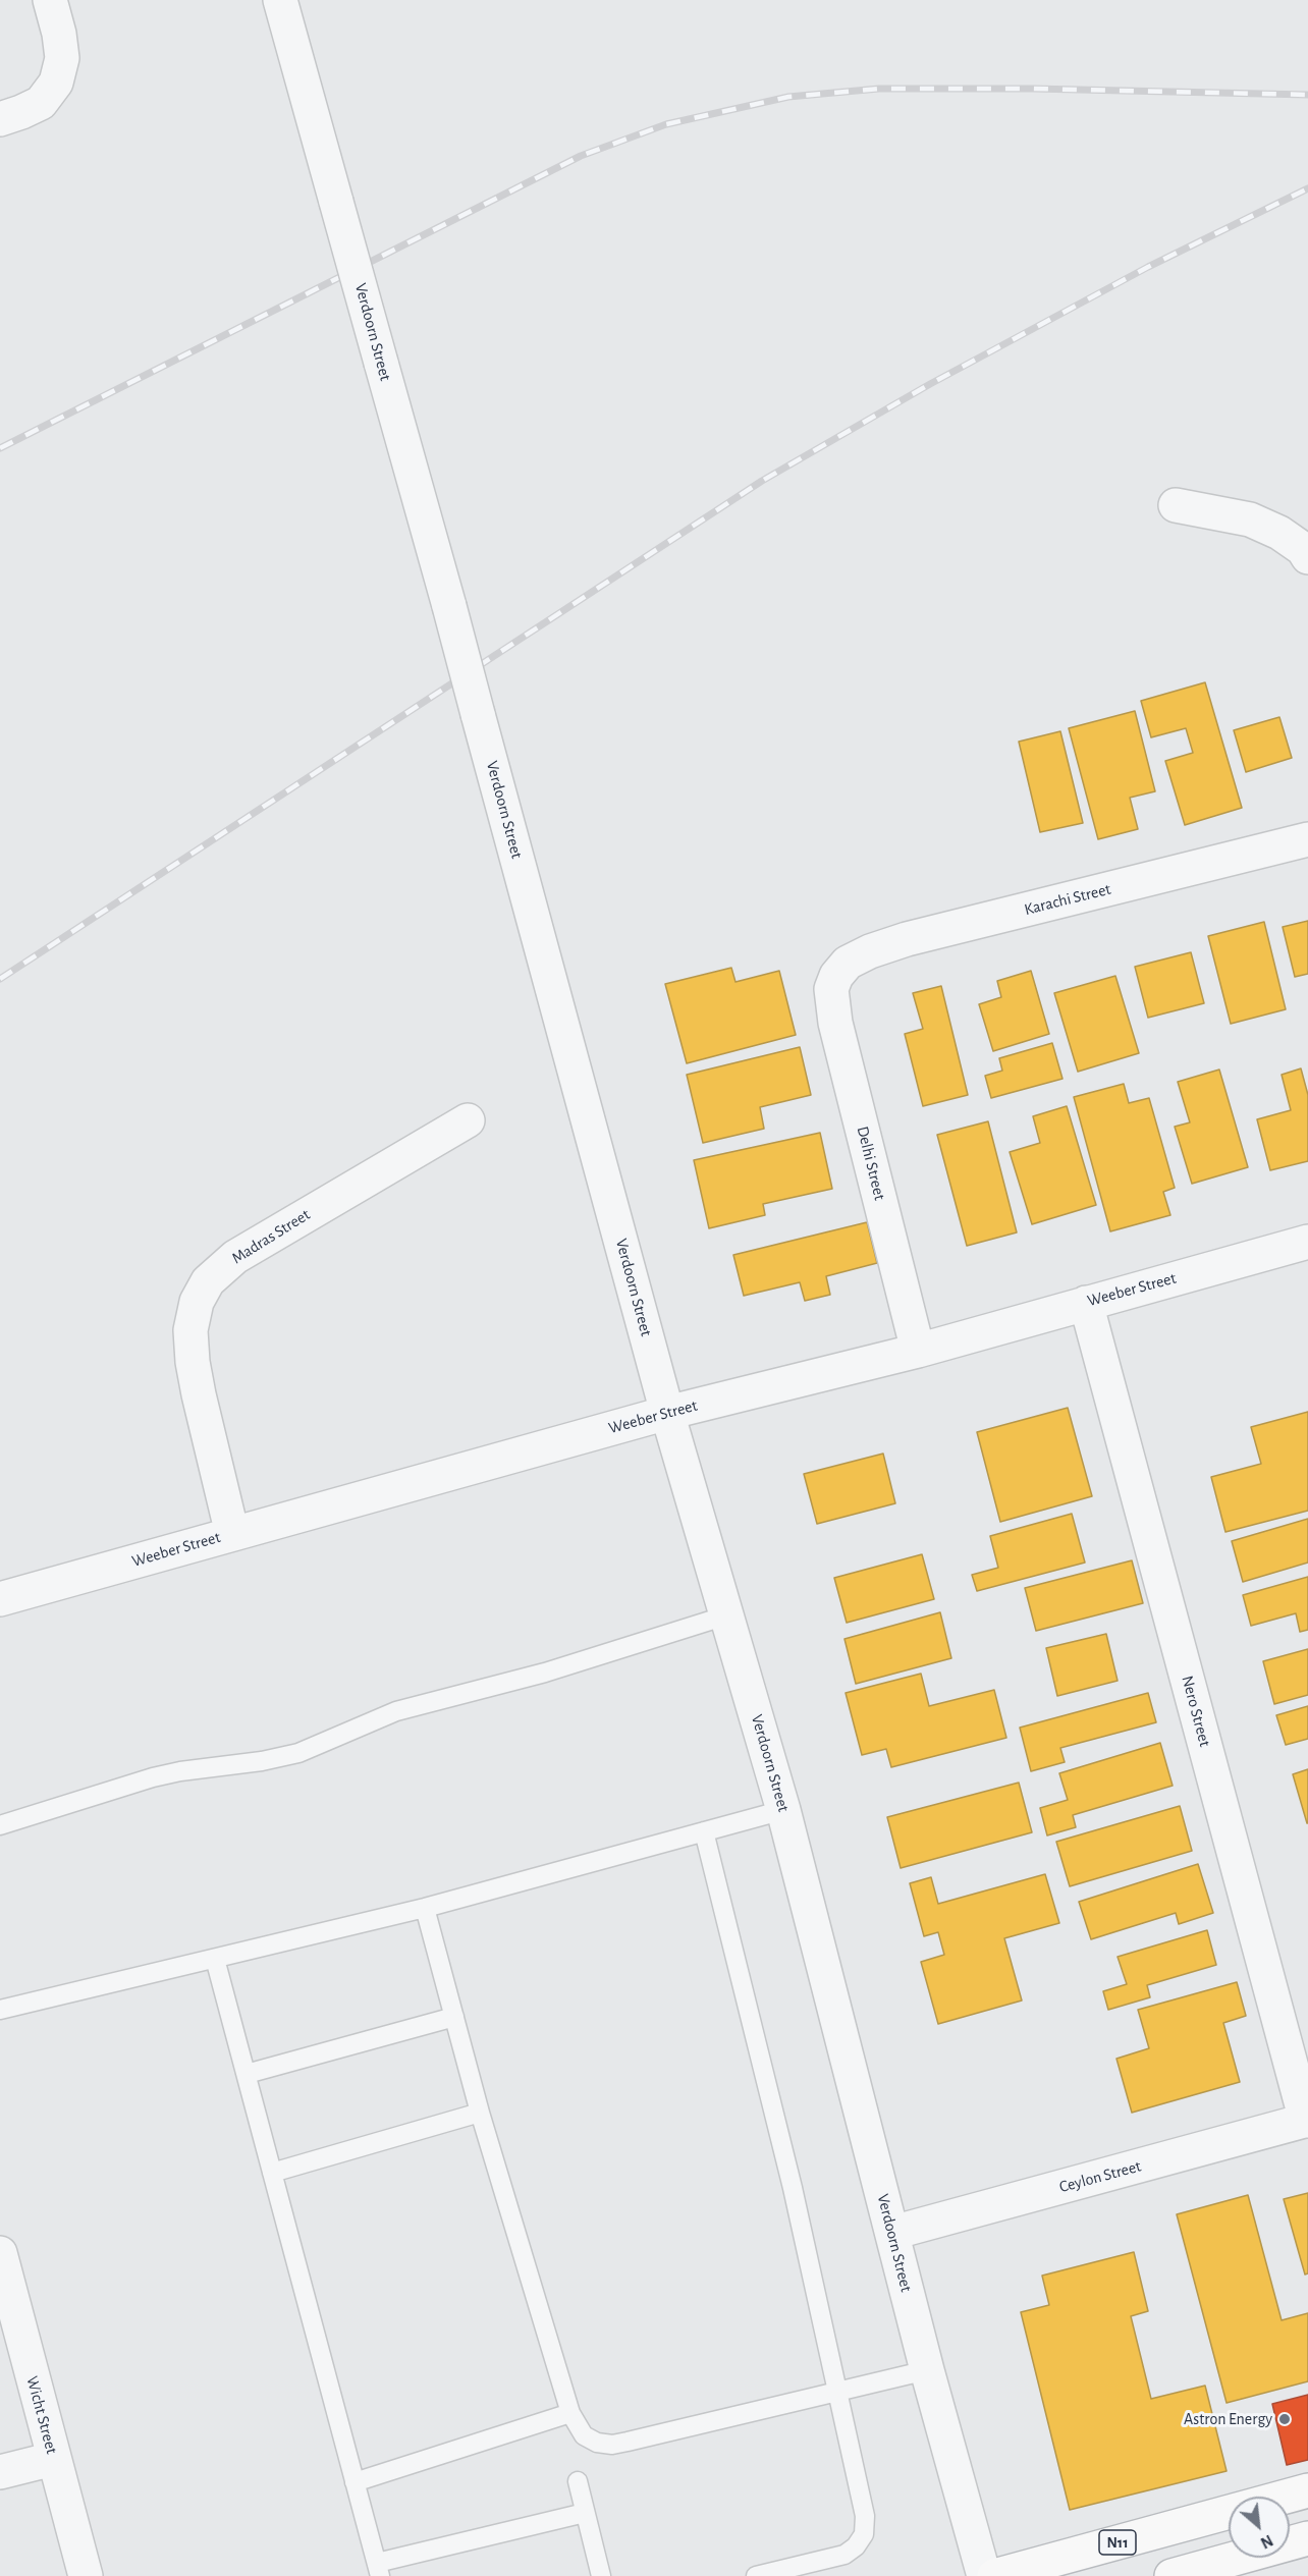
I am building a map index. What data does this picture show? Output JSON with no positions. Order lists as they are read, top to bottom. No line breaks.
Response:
{"streets":{"highway":["N11"],"street":["Verdoorn Street","Karachi Street","Delhi Street","Madras Street","Weeber Street","Nero Street","Ceylon Street","Wicht Street"]},"crossings":[["Verdoorn Street","Weeber Street"],["Verdoorn Street","Ceylon Street"],["Karachi Street","Delhi Street"],["Delhi Street","Weeber Street"],["Madras Street","Weeber Street"],["Weeber Street","Nero Street"],["Nero Street","Ceylon Street"]],"places":["Astron Energy"],"north":"bottom right"}
